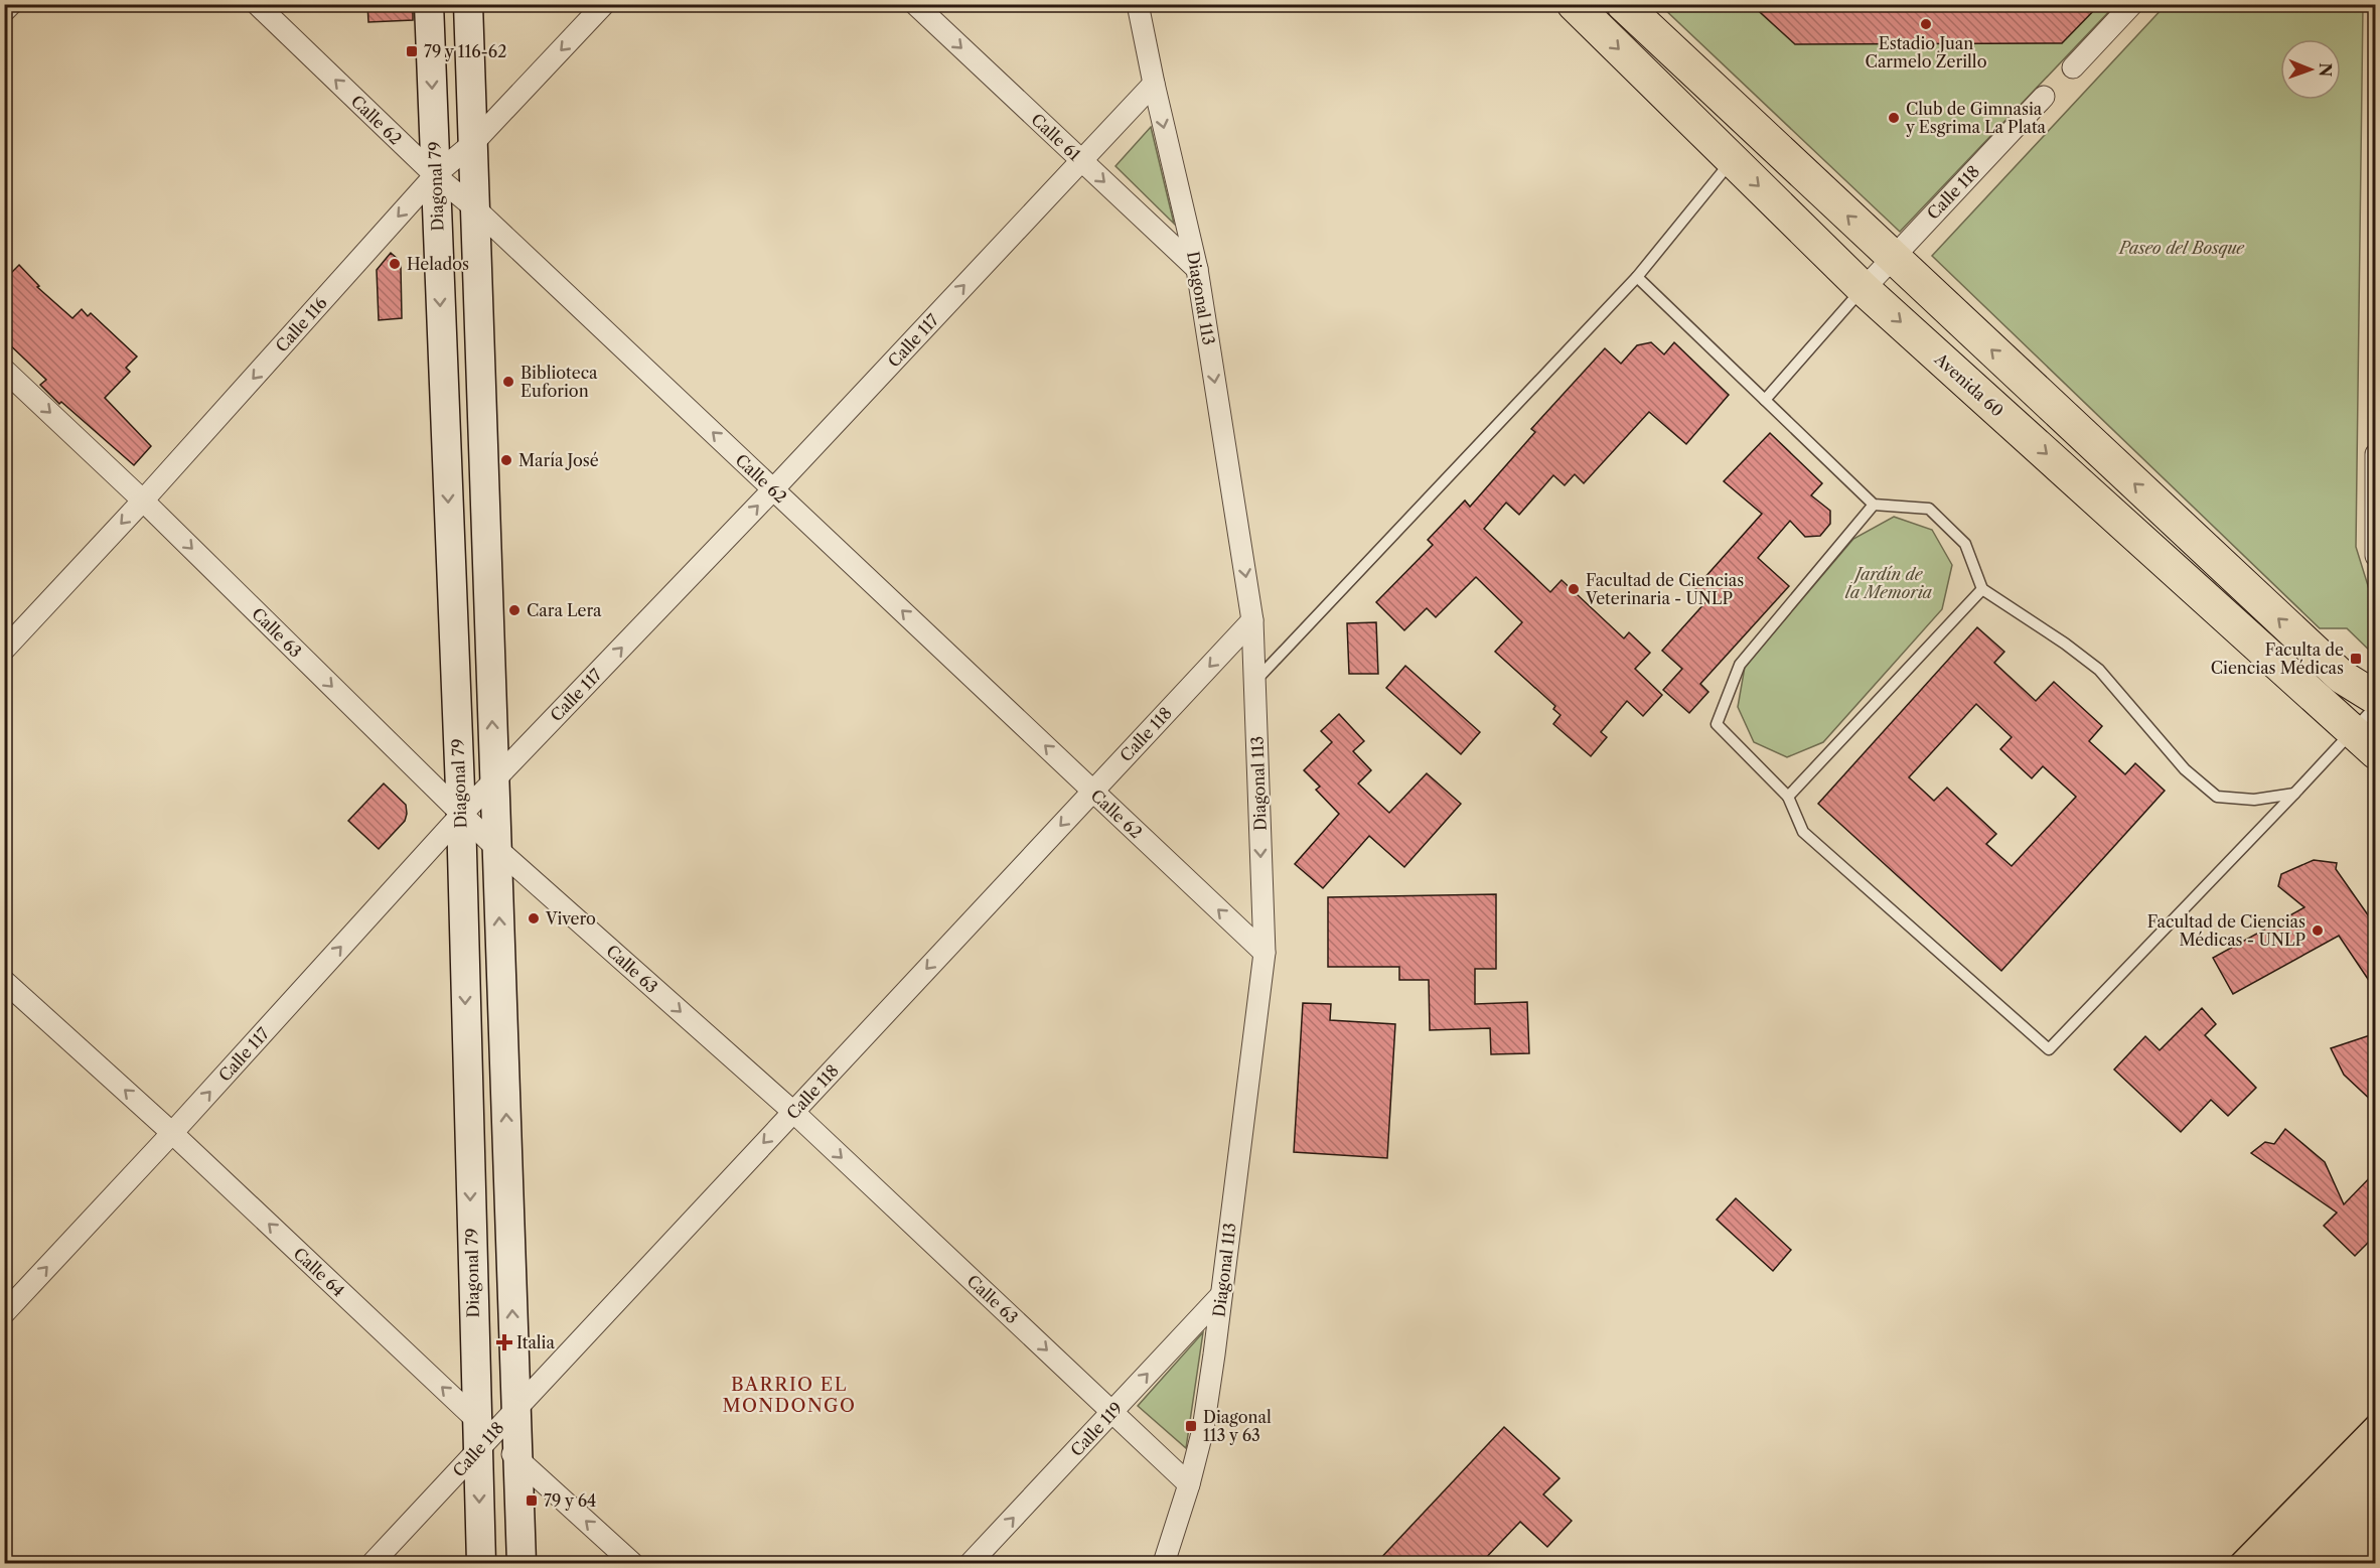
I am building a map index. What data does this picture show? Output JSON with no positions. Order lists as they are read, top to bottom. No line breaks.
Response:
{"streets":{"main road":["Diagonal 79","Avenida 60"],"street":["Calle 62","Calle 61","Calle 118","Diagonal 113","Calle 116","Calle 117","Calle 63","Calle 64","Calle 119"]},"crossings":[["Calle 62","Diagonal 79"],["Calle 62","Calle 118"],["Calle 62","Diagonal 113"],["Calle 62","Calle 116"],["Calle 62","Calle 117"],["Calle 61","Diagonal 113"],["Calle 61","Calle 117"],["Diagonal 79","Calle 118"],["Diagonal 79","Calle 116"],["Diagonal 79","Calle 117"],["Diagonal 79","Calle 63"],["Diagonal 79","Calle 64"],["Calle 118","Diagonal 113"],["Calle 118","Avenida 60"],["Calle 118","Calle 63"],["Calle 118","Calle 64"],["Diagonal 113","Calle 117"],["Diagonal 113","Calle 63"],["Diagonal 113","Calle 119"],["Calle 116","Calle 63"],["Calle 117","Calle 63"],["Calle 117","Calle 64"],["Calle 63","Calle 119"]],"one_way":["Calle 62","Calle 61","Calle 118","Diagonal 113","Calle 116","Calle 117","Calle 63","Calle 64","Calle 119"],"districts":["BARRIO EL MONDONGO"],"parks":["Paseo del Bosque","Jardín de la Memoria"],"places":{"other":["Estadio Juan Carmelo Zerillo","Club de Gimnasia y Esgrima La Plata","Helados","Biblioteca Euforion","María José","Facultad de Ciencias Veterinaria - UNLP","Cara Lera","Vivero","Facultad de Ciencias Médicas - UNLP"],"transit":["79 y 116-62","Faculta de Ciencias Médicas","Diagonal 113 y 63","79 y 64"],"health":["Italia"]},"north":"right"}
